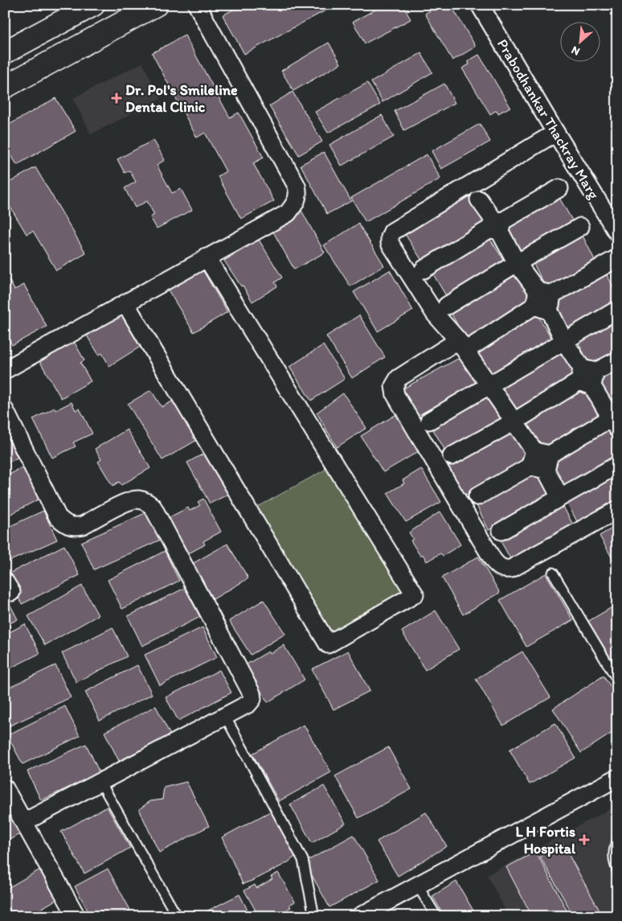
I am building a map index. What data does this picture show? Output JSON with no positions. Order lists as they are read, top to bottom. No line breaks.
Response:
{"streets":{"street":["Prabodhankar Thackray Marg"]},"places":{"health":["Dr. Pol's Smileline Dental Clinic","L H Fortis Hospital"]},"north":"bottom left"}
